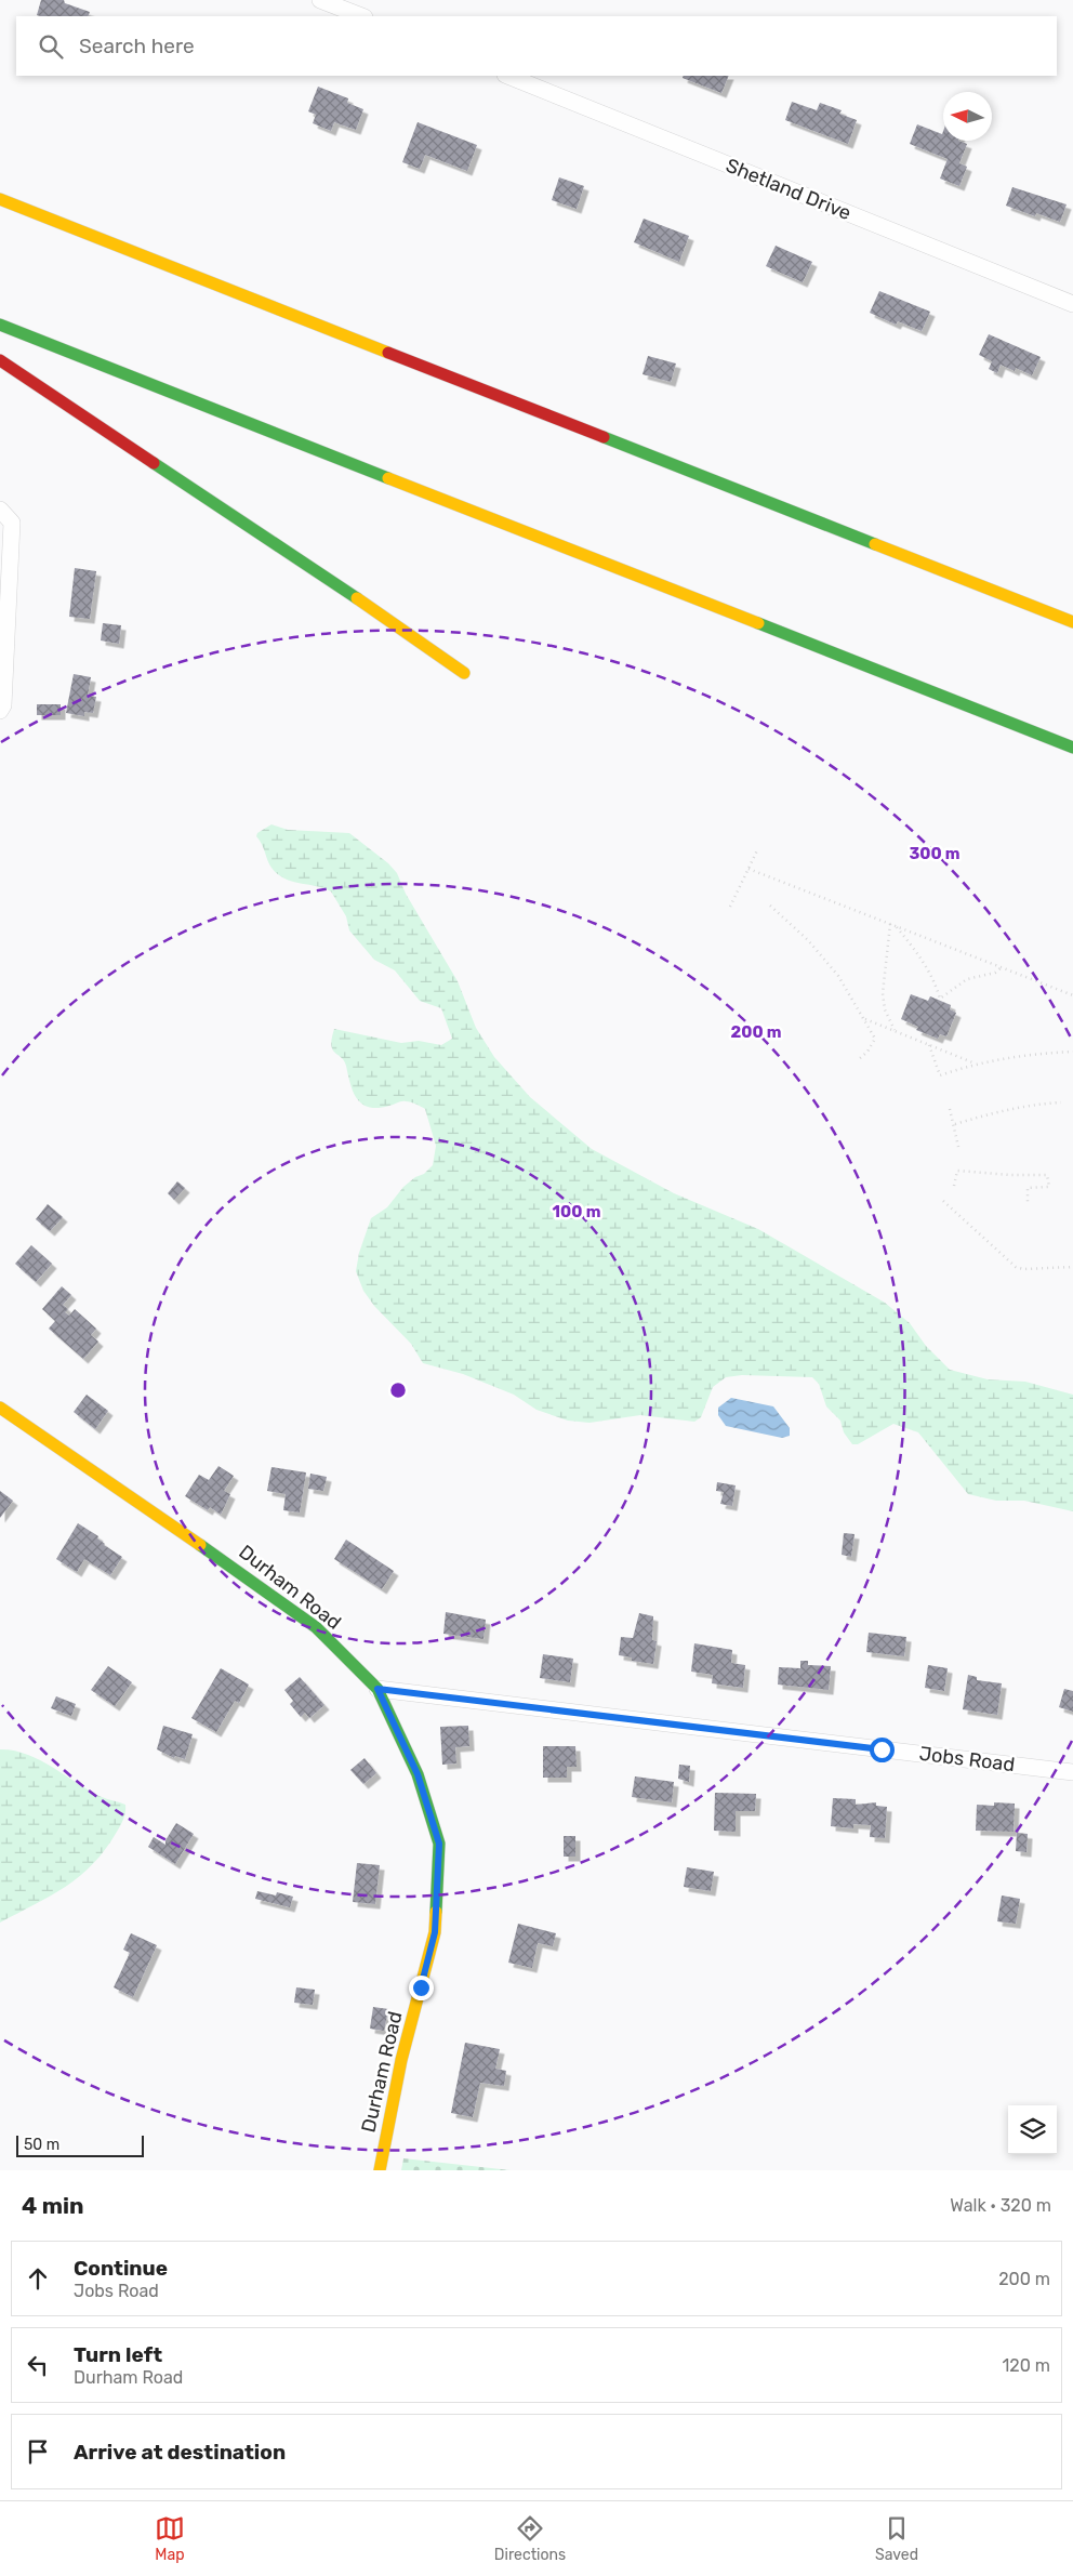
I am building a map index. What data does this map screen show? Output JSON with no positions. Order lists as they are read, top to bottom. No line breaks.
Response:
{"streets":{"main road":["Durham Road"],"street":["Shetland Drive","Jobs Road"]},"crossings":[["Durham Road","Jobs Road"]],"scale_bar":"50 m","north":"left","page":{"search":"Search here","scale":"50 m","heading":["4 min","Walk · 320 m"],"list":[["Continue","Jobs Road","200 m"],["Turn left","Durham Road","120 m"],"Arrive at destination"],"nav":["Map","Directions","Saved"]},"rings":["300 m","200 m","100 m"]}
